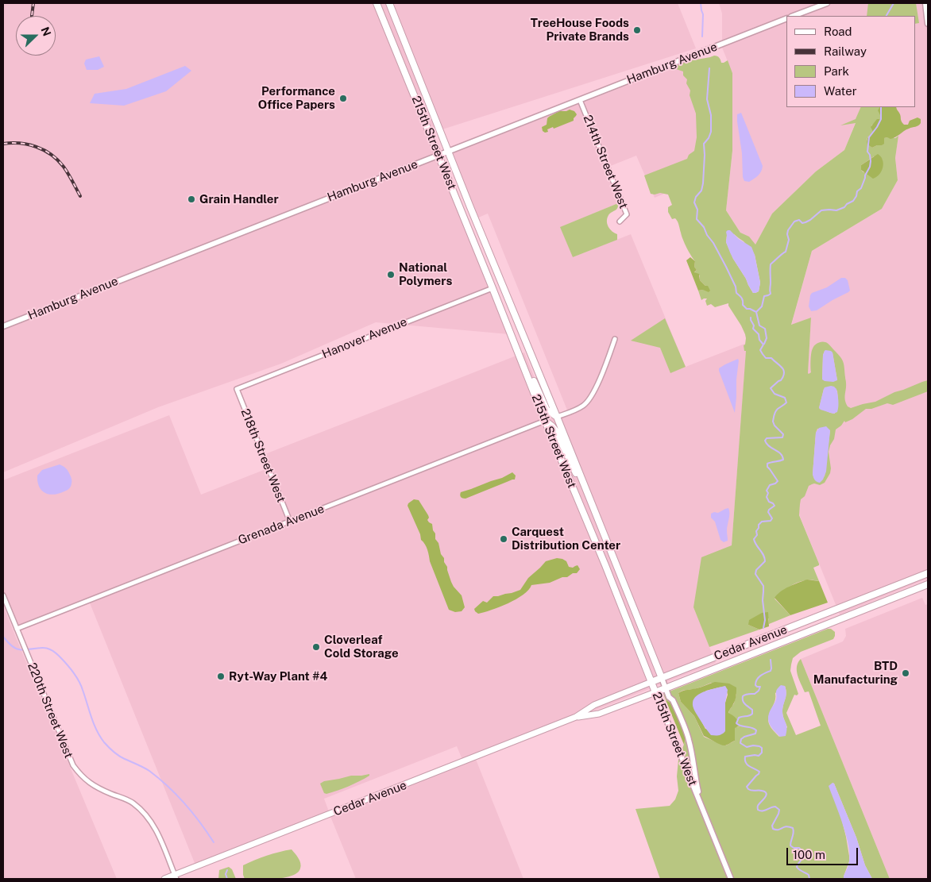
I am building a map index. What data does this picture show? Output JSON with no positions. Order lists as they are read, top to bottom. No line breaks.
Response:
{"streets":{"main road":["215th Street West","Cedar Avenue"],"street":["Hamburg Avenue","214th Street West","Hanover Avenue","218th Street West","Grenada Avenue","220th Street West"]},"crossings":[["Hamburg Avenue","215th Street West"],["Hamburg Avenue","214th Street West"],["215th Street West","Hanover Avenue"],["215th Street West","Grenada Avenue"],["215th Street West","Cedar Avenue"],["Hanover Avenue","218th Street West"],["218th Street West","Grenada Avenue"],["Grenada Avenue","220th Street West"],["Cedar Avenue","220th Street West"]],"places":["TreeHouse Foods Private Brands","Performance Office Papers","Grain Handler","National Polymers","Carquest Distribution Center","Cloverleaf Cold Storage","BTD Manufacturing","Ryt-Way Plant #4"],"legend":["Road","Railway","Park","Water"],"scale_bar":"100 m","north":"right"}
